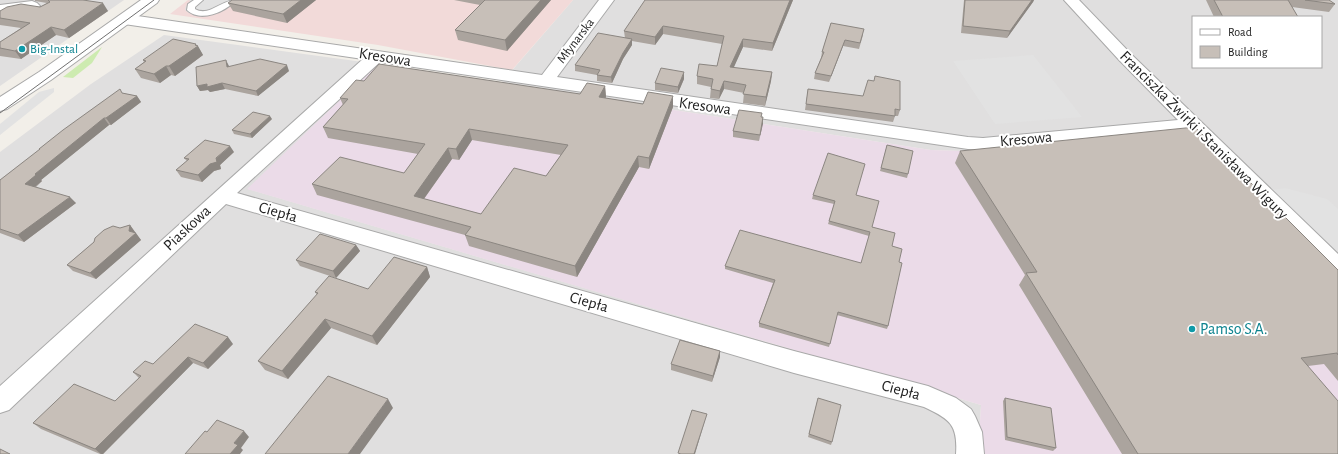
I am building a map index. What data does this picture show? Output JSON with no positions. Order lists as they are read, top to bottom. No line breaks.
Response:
{"streets":{"street":["Młynarska","Kresowa","Franciszka Żwirki i Stanisława Wigury","Ciepła","Piaskowa"]},"crossings":[["Młynarska","Kresowa"],["Kresowa","Franciszka Żwirki i Stanisława Wigury"],["Kresowa","Piaskowa"],["Ciepła","Piaskowa"]],"places":["Big-Instal","Pamso S.A."],"legend":["Road","Building"]}
